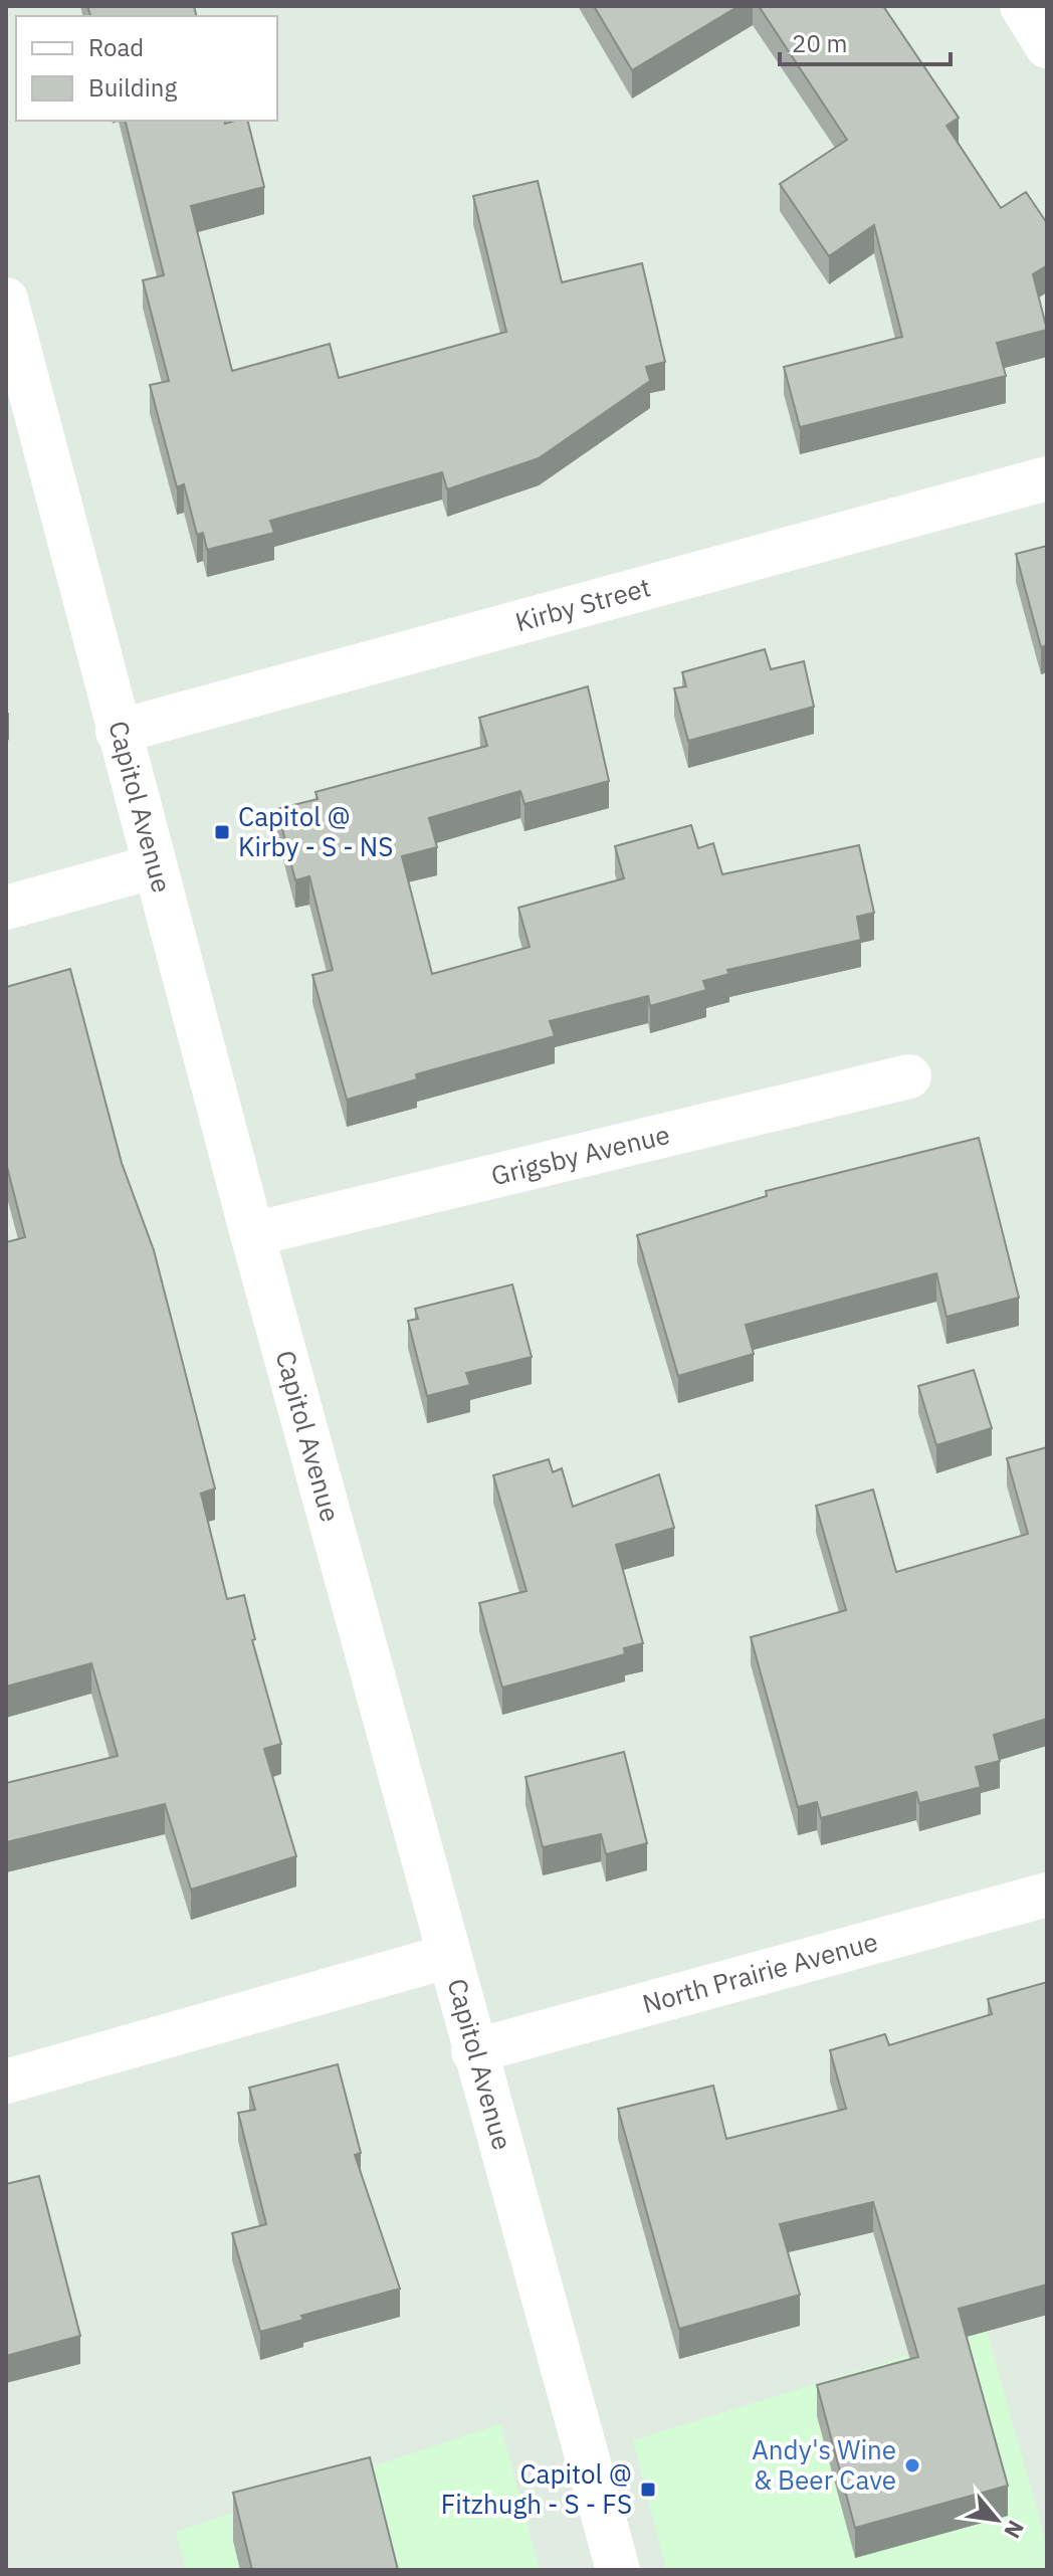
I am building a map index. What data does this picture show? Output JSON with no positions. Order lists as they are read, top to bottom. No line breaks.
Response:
{"streets":{"street":["Kirby Street","Capitol Avenue","Grigsby Avenue","North Prairie Avenue"]},"crossings":[["Kirby Street","Capitol Avenue"],["Capitol Avenue","Grigsby Avenue"],["Capitol Avenue","North Prairie Avenue"]],"places":{"transit":["Capitol @ Kirby - S - NS","Capitol @ Fitzhugh - S - FS"],"other":["Andy's Wine & Beer Cave"]},"legend":["Road","Building"],"scale_bar":"20 m","north":"bottom right"}
